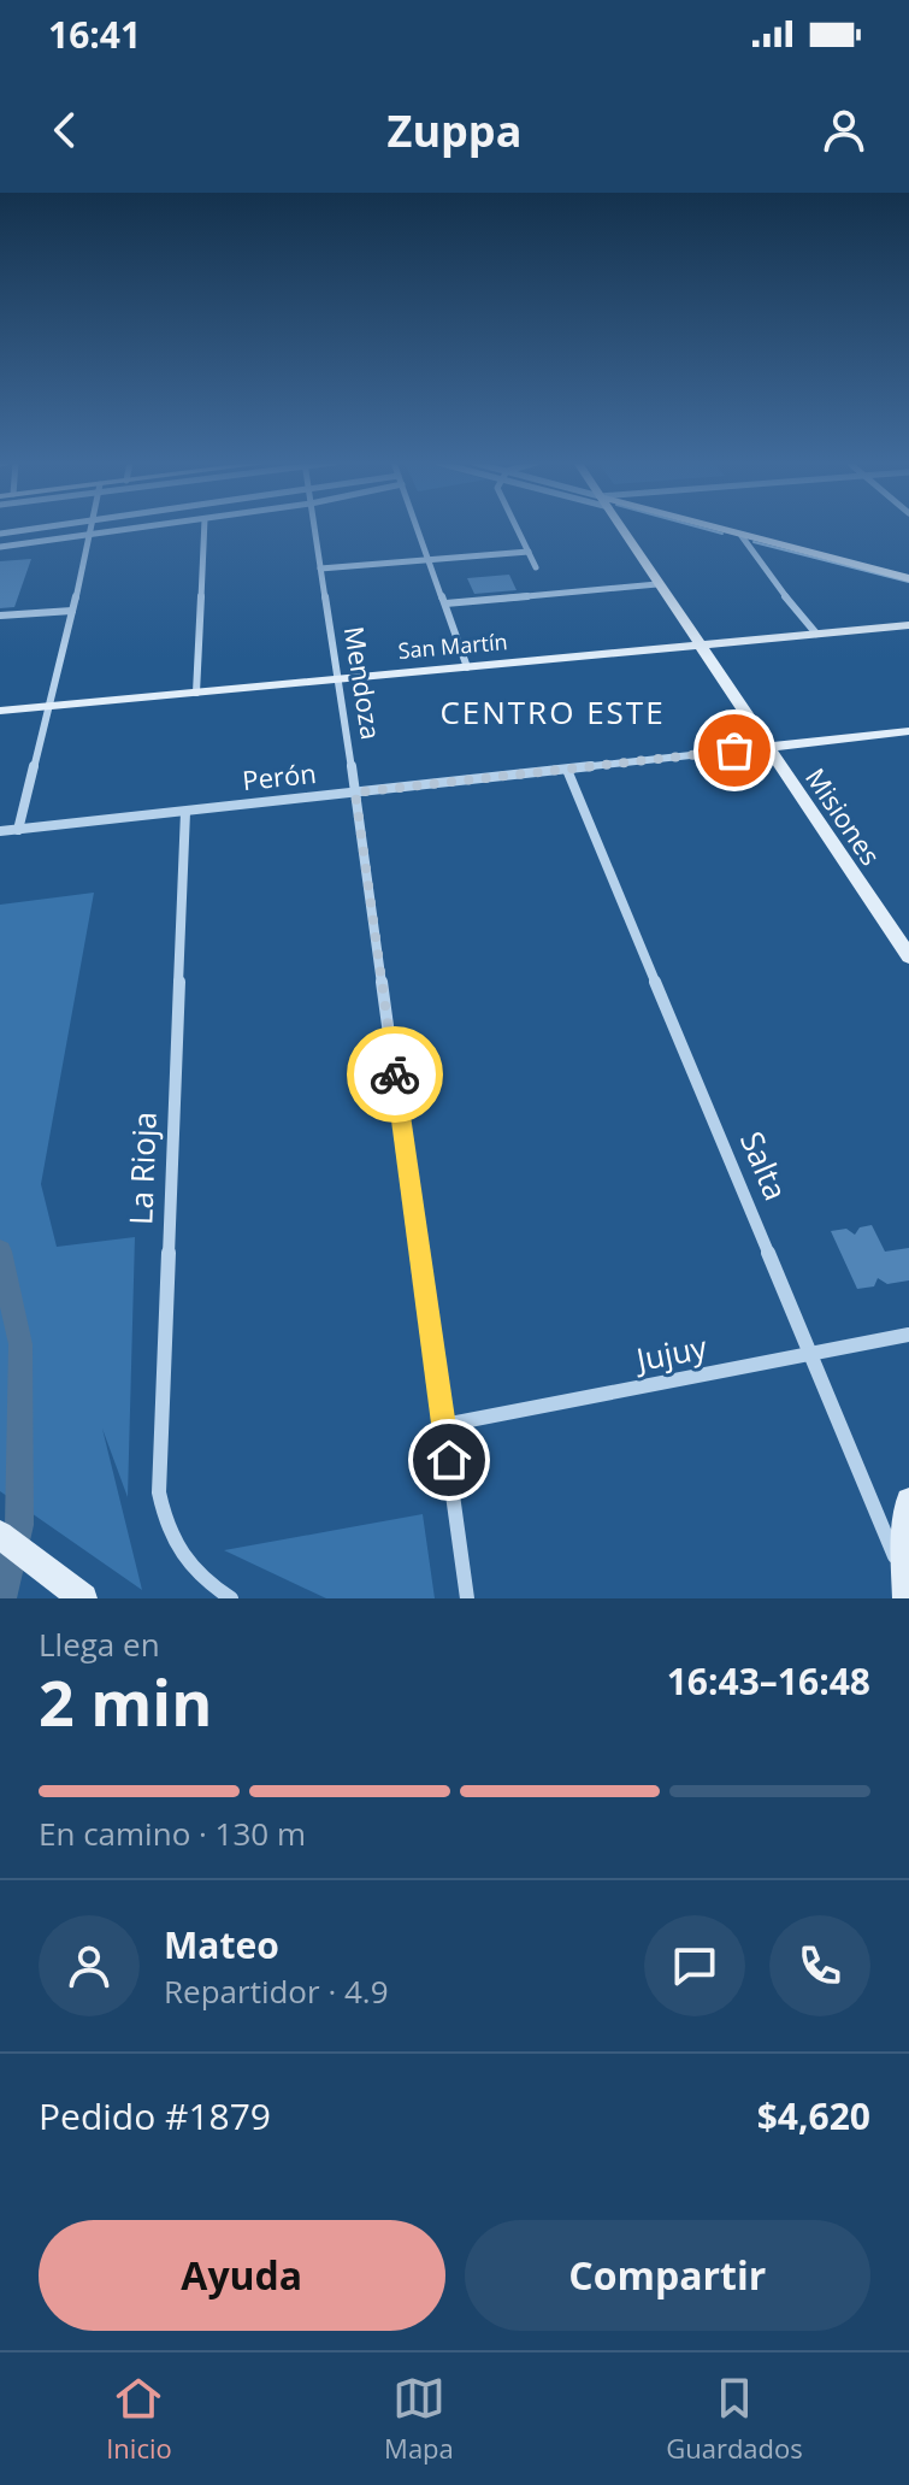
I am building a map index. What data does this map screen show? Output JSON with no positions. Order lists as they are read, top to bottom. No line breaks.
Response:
{"streets":{"street":["San Martín","Mendoza","Perón","Misiones","Salta","La Rioja","Jujuy"]},"crossings":[["San Martín","Mendoza"],["San Martín","Misiones"],["Mendoza","Perón"],["Mendoza","Jujuy"],["Perón","Misiones"],["Perón","Salta"],["Perón","La Rioja"],["Salta","Jujuy"]],"districts":["CENTRO ESTE"],"page":{"status":"16:41","header":"Zuppa","heading":["2 min","Llega en","16:43–16:48"],"panel":["Mateo","Repartidor · 4.9","Pedido #1879","$4,620"],"bar":"En camino · 130 m","buttons":["Ayuda","Compartir"],"tabs":["Inicio","Mapa","Guardados"]}}
